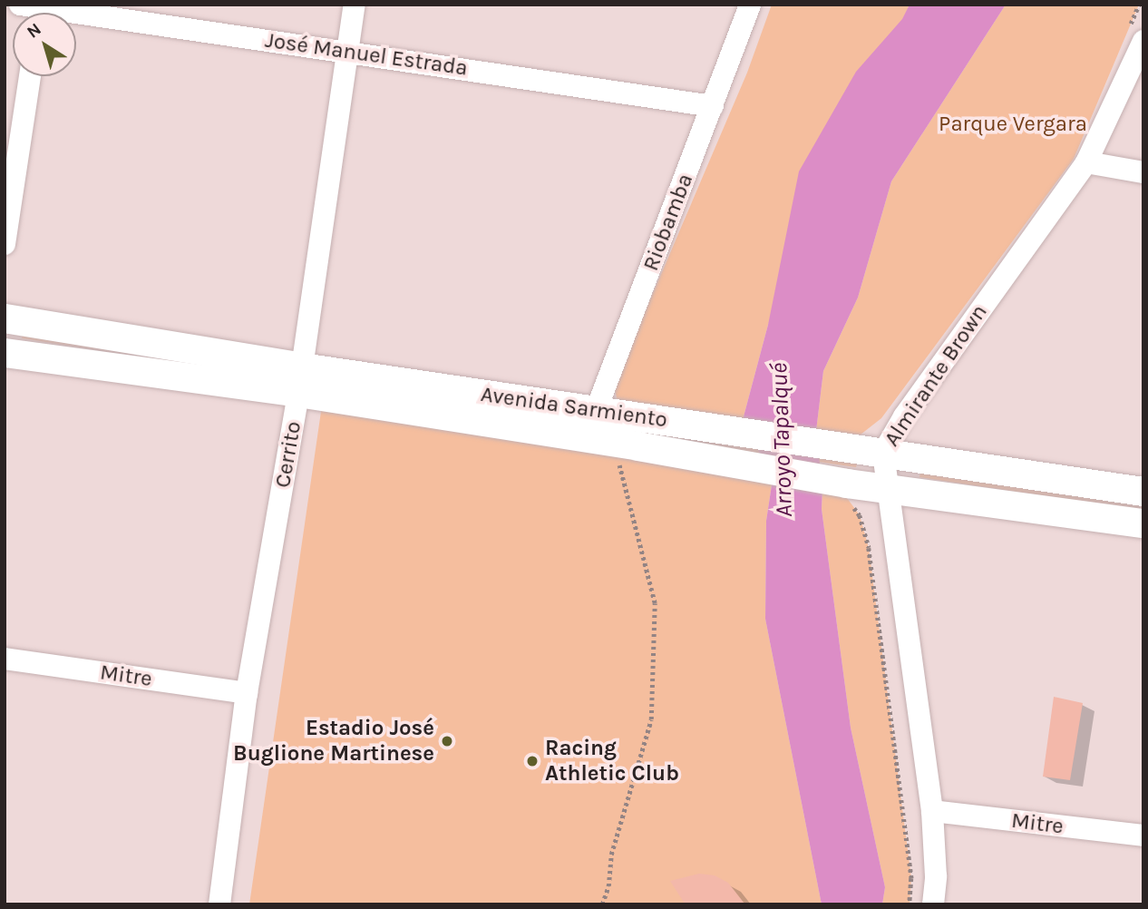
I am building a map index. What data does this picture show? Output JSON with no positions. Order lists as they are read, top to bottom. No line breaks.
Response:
{"streets":{"main road":["Avenida Sarmiento"],"street":["José Manuel Estrada","Riobamba","Almirante Brown","Cerrito","Mitre"]},"crossings":[["José Manuel Estrada","Riobamba"],["José Manuel Estrada","Cerrito"],["Riobamba","Avenida Sarmiento"],["Almirante Brown","Avenida Sarmiento"],["Almirante Brown","Mitre"],["Avenida Sarmiento","Cerrito"],["Cerrito","Mitre"]],"water":["Arroyo Tapalqué"],"parks":["Parque Vergara"],"places":["Estadio José Buglione Martinese","Racing Athletic Club"],"north":"top left"}
